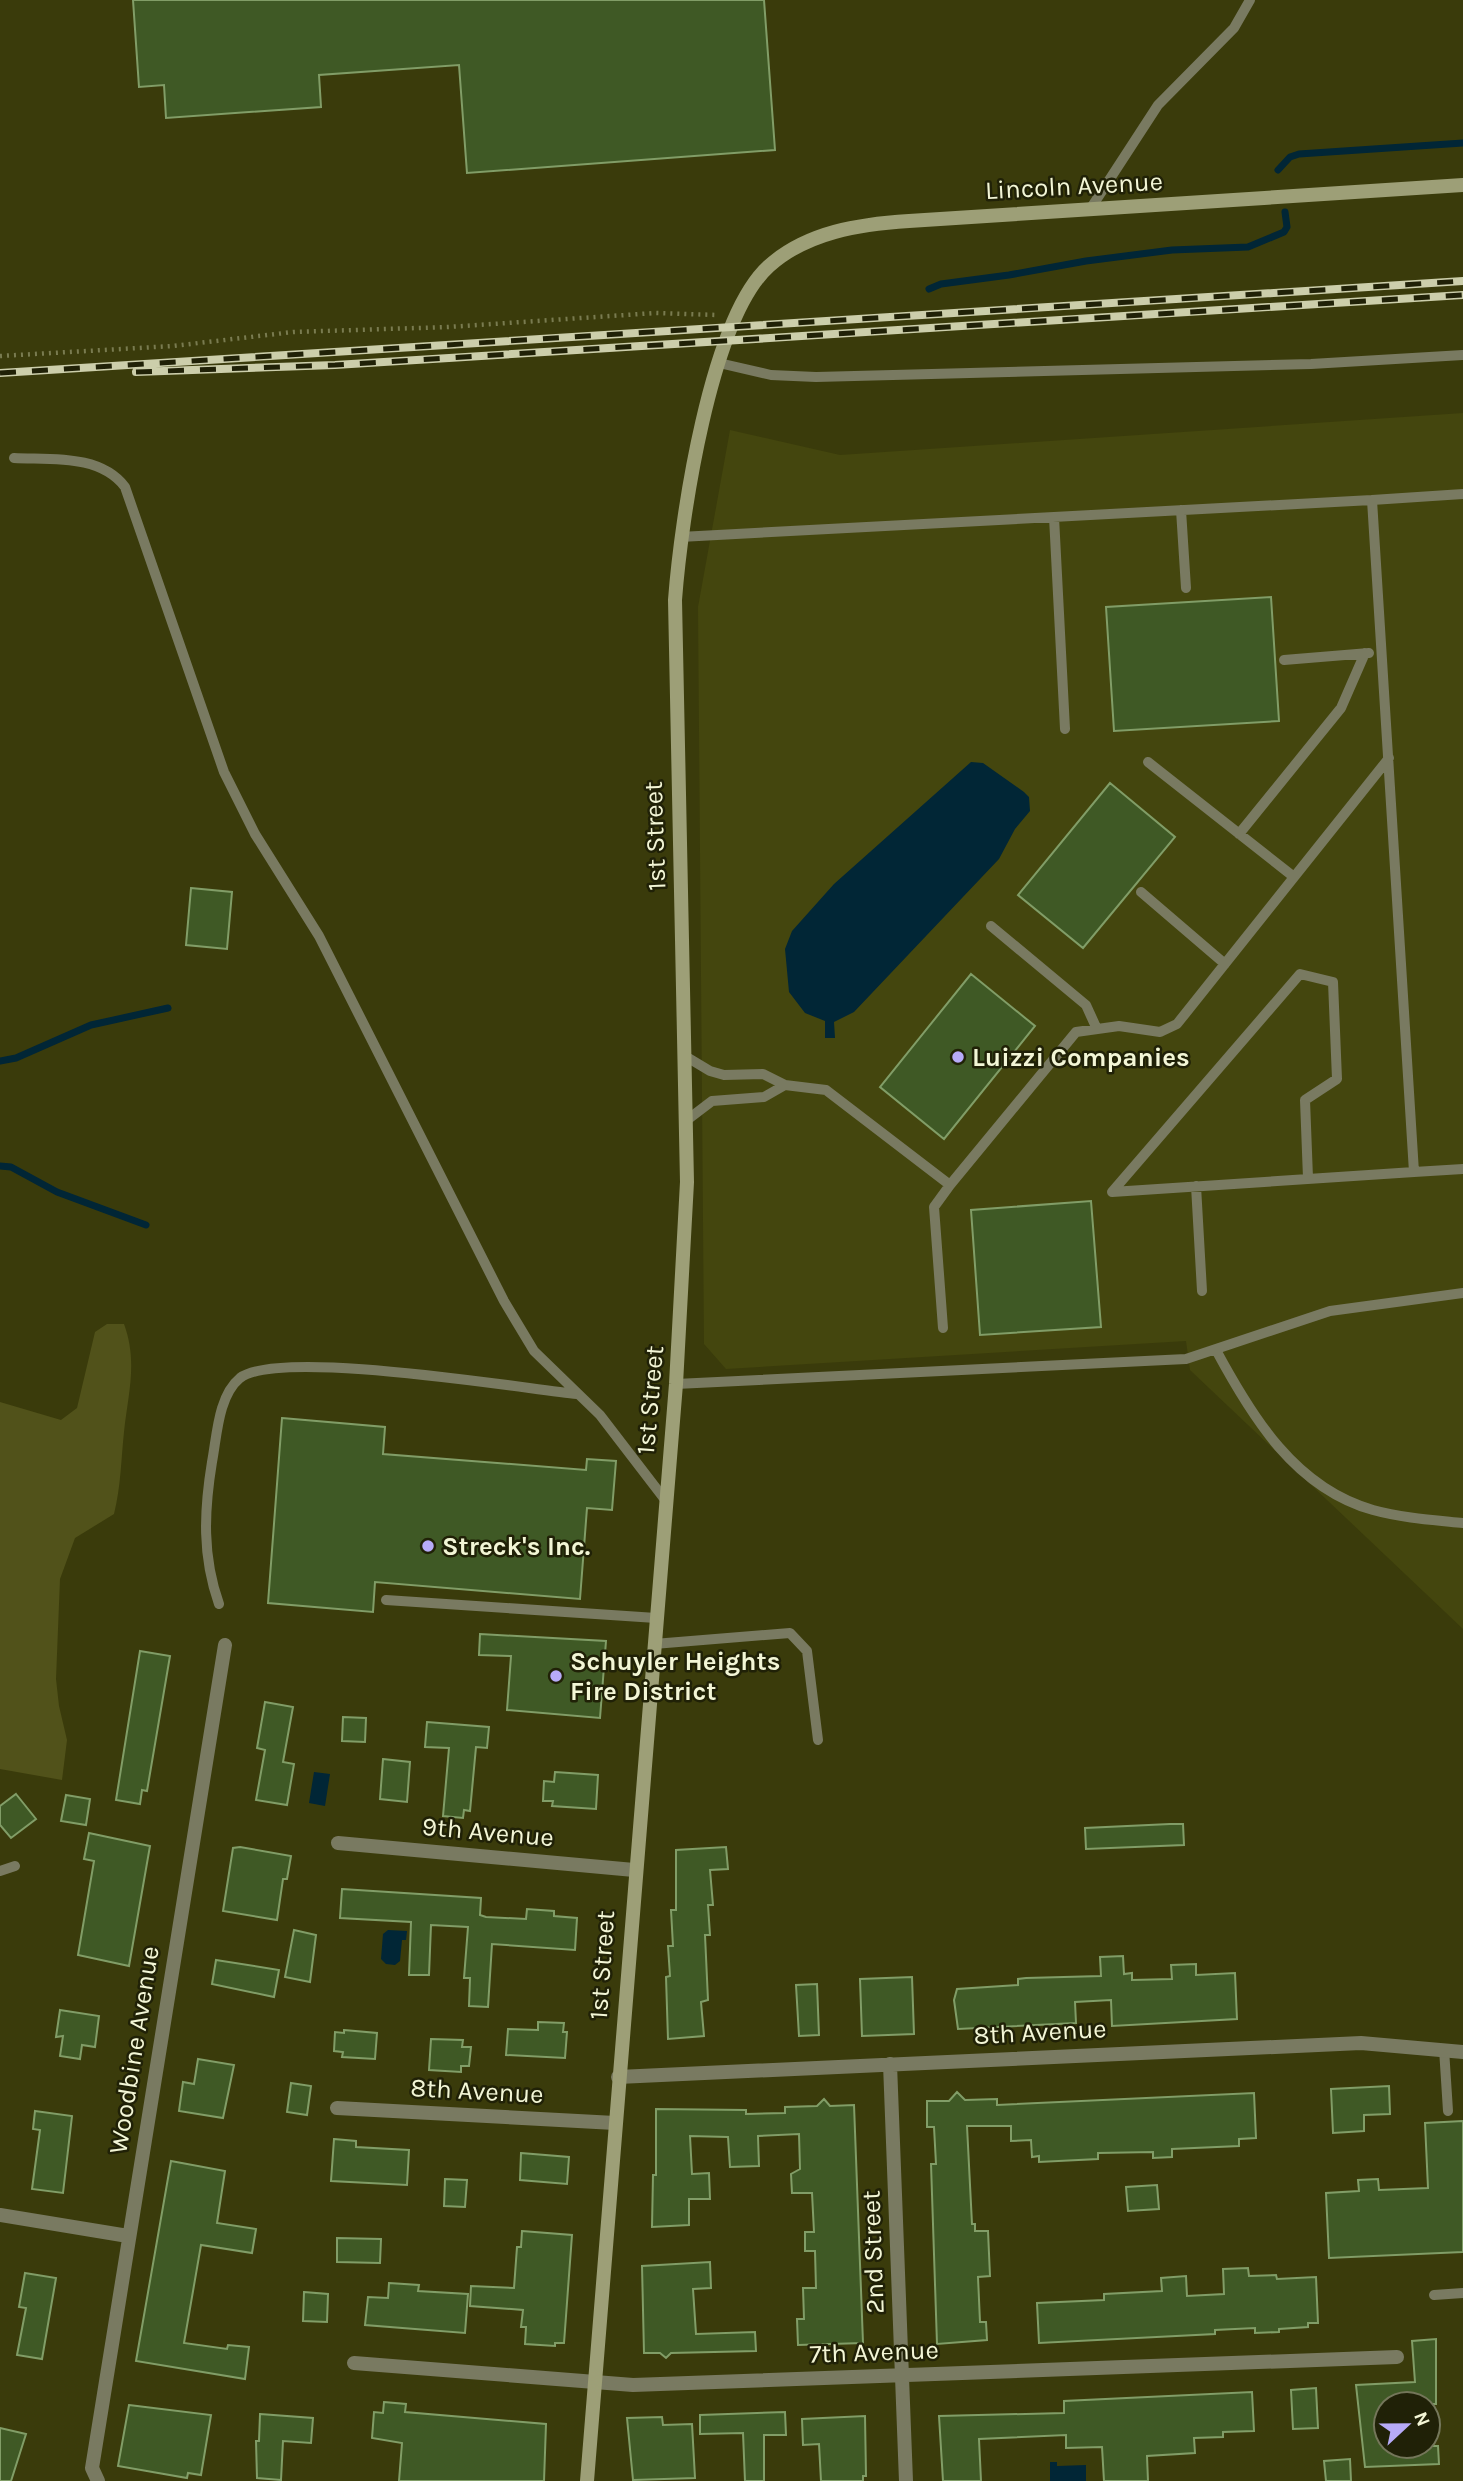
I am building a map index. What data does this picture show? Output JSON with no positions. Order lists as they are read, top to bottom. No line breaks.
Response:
{"streets":{"street":["Lincoln Avenue","1st Street","9th Avenue","8th Avenue","Woodbine Avenue","2nd Street","7th Avenue"]},"crossings":[["Lincoln Avenue","1st Street"],["1st Street","9th Avenue"],["1st Street","8th Avenue"],["1st Street","7th Avenue"],["8th Avenue","2nd Street"],["2nd Street","7th Avenue"]],"places":["Luizzi Companies","Streck's Inc.","Schuyler Heights Fire District"],"north":"right"}
